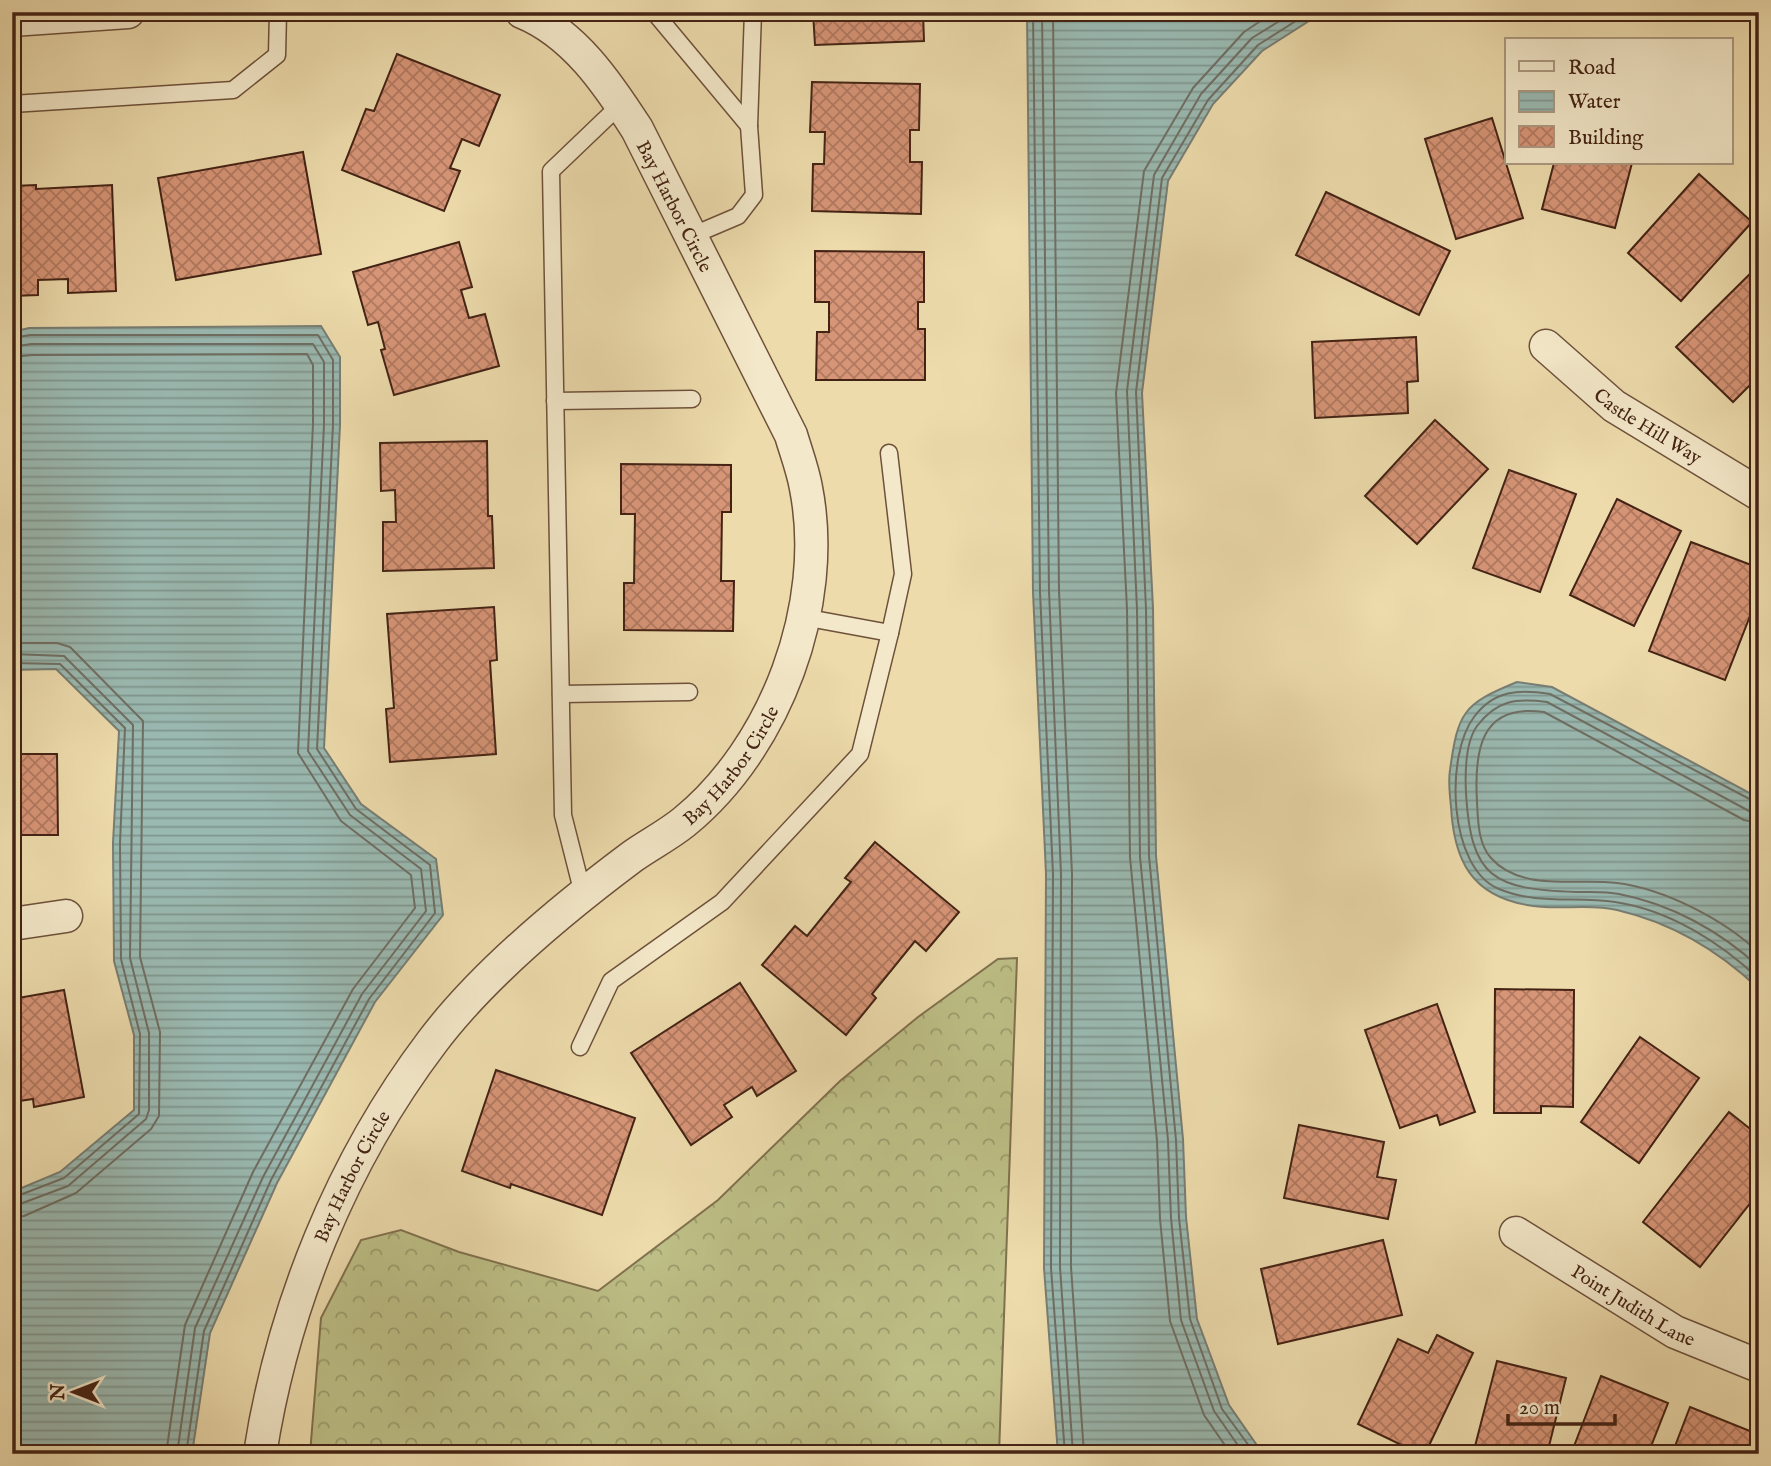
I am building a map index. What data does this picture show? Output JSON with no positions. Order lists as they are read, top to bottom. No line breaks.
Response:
{"streets":{"street":["Bay Harbor Circle","Castle Hill Way","Point Judith Lane"]},"legend":["Road","Water","Building"],"scale_bar":"20 m","north":"left"}
